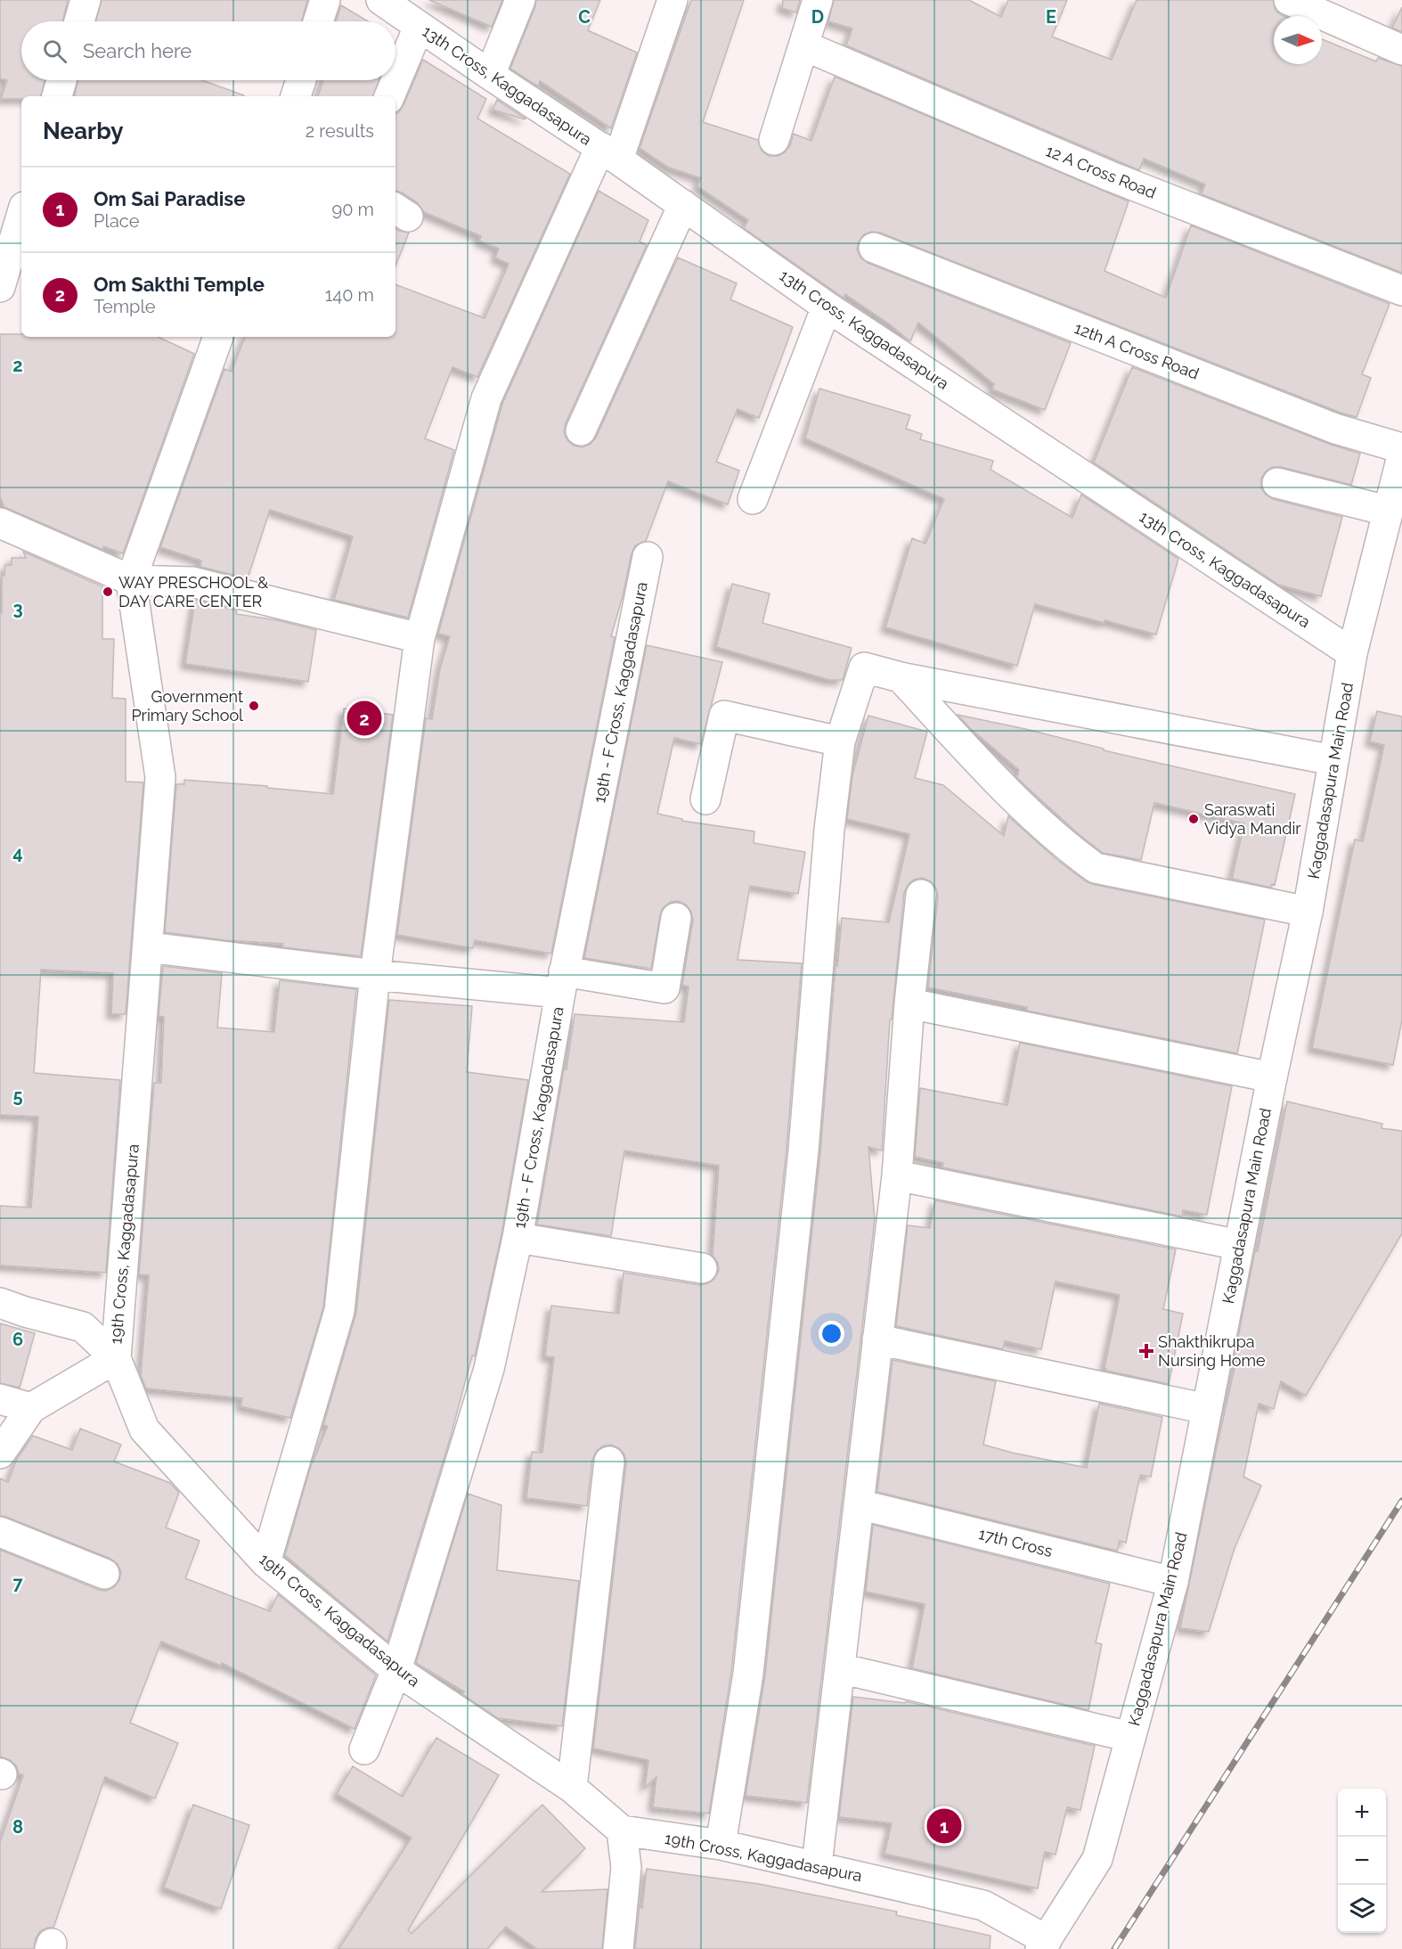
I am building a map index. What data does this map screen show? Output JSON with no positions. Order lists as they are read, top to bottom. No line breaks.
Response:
{"streets":{"street":["13th Cross, Kaggadasapura","12 A Cross Road","12th A Cross Road","19th - F Cross, Kaggadasapura","Kaggadasapura Main Road","19th Cross, Kaggadasapura","17th Cross"]},"crossings":[["13th Cross, Kaggadasapura","Kaggadasapura Main Road"],["19th - F Cross, Kaggadasapura","19th Cross, Kaggadasapura"],["Kaggadasapura Main Road","19th Cross, Kaggadasapura"],["Kaggadasapura Main Road","17th Cross"]],"places":{"other":["WAY PRESCHOOL & DAY CARE CENTER","Government Primary School","Saraswati Vidya Mandir"],"health":["Shakthikrupa Nursing Home"]},"north":"right","page":{"search":"Search here","heading":["Nearby","2 results"],"list":[{"mark":"1","name":"Om Sai Paradise","note":"Place","value":"90 m"},{"mark":"2","name":"Om Sakthi Temple","note":"Temple","value":"140 m"}],"pins":["2","1"],"map_buttons":["+","−"]},"grid":{"columns":["C","D","E"],"rows":["2","3","4","5","6","7","8"]}}
